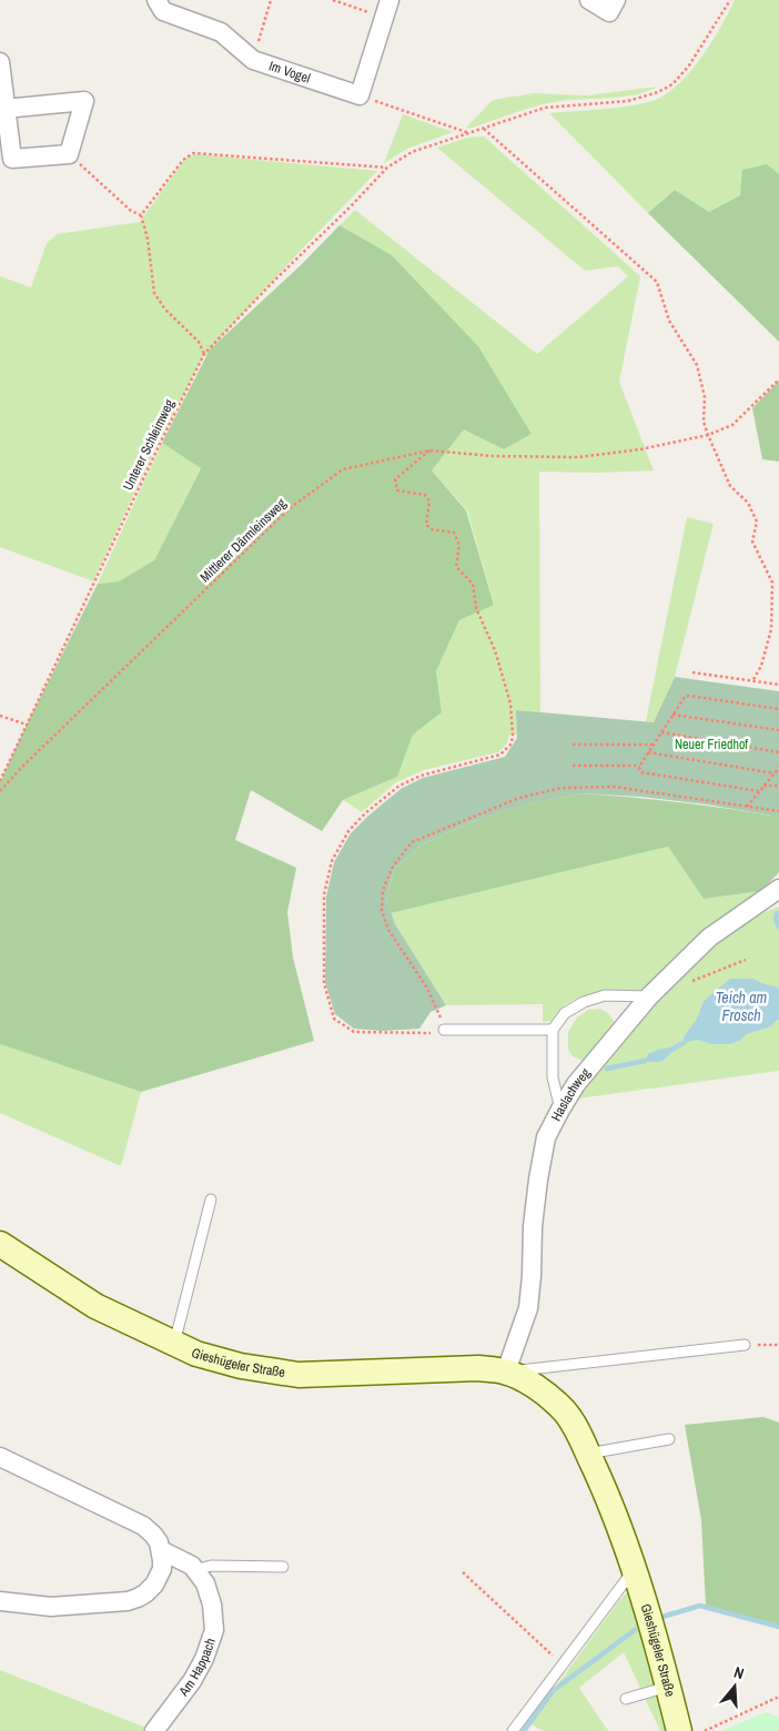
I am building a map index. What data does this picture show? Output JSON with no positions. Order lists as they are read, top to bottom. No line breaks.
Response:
{"streets":{"street":["Im Vogel","Haslachweg","Gieshügeler Straße","Am Happach"],"path":["Unterer Schleimweg","Mittlerer Därmleinsweg"]},"crossings":[["Haslachweg","Gieshügeler Straße"]],"water":["Teich am Frosch"],"parks":["Neuer Friedhof"],"north":"top"}
